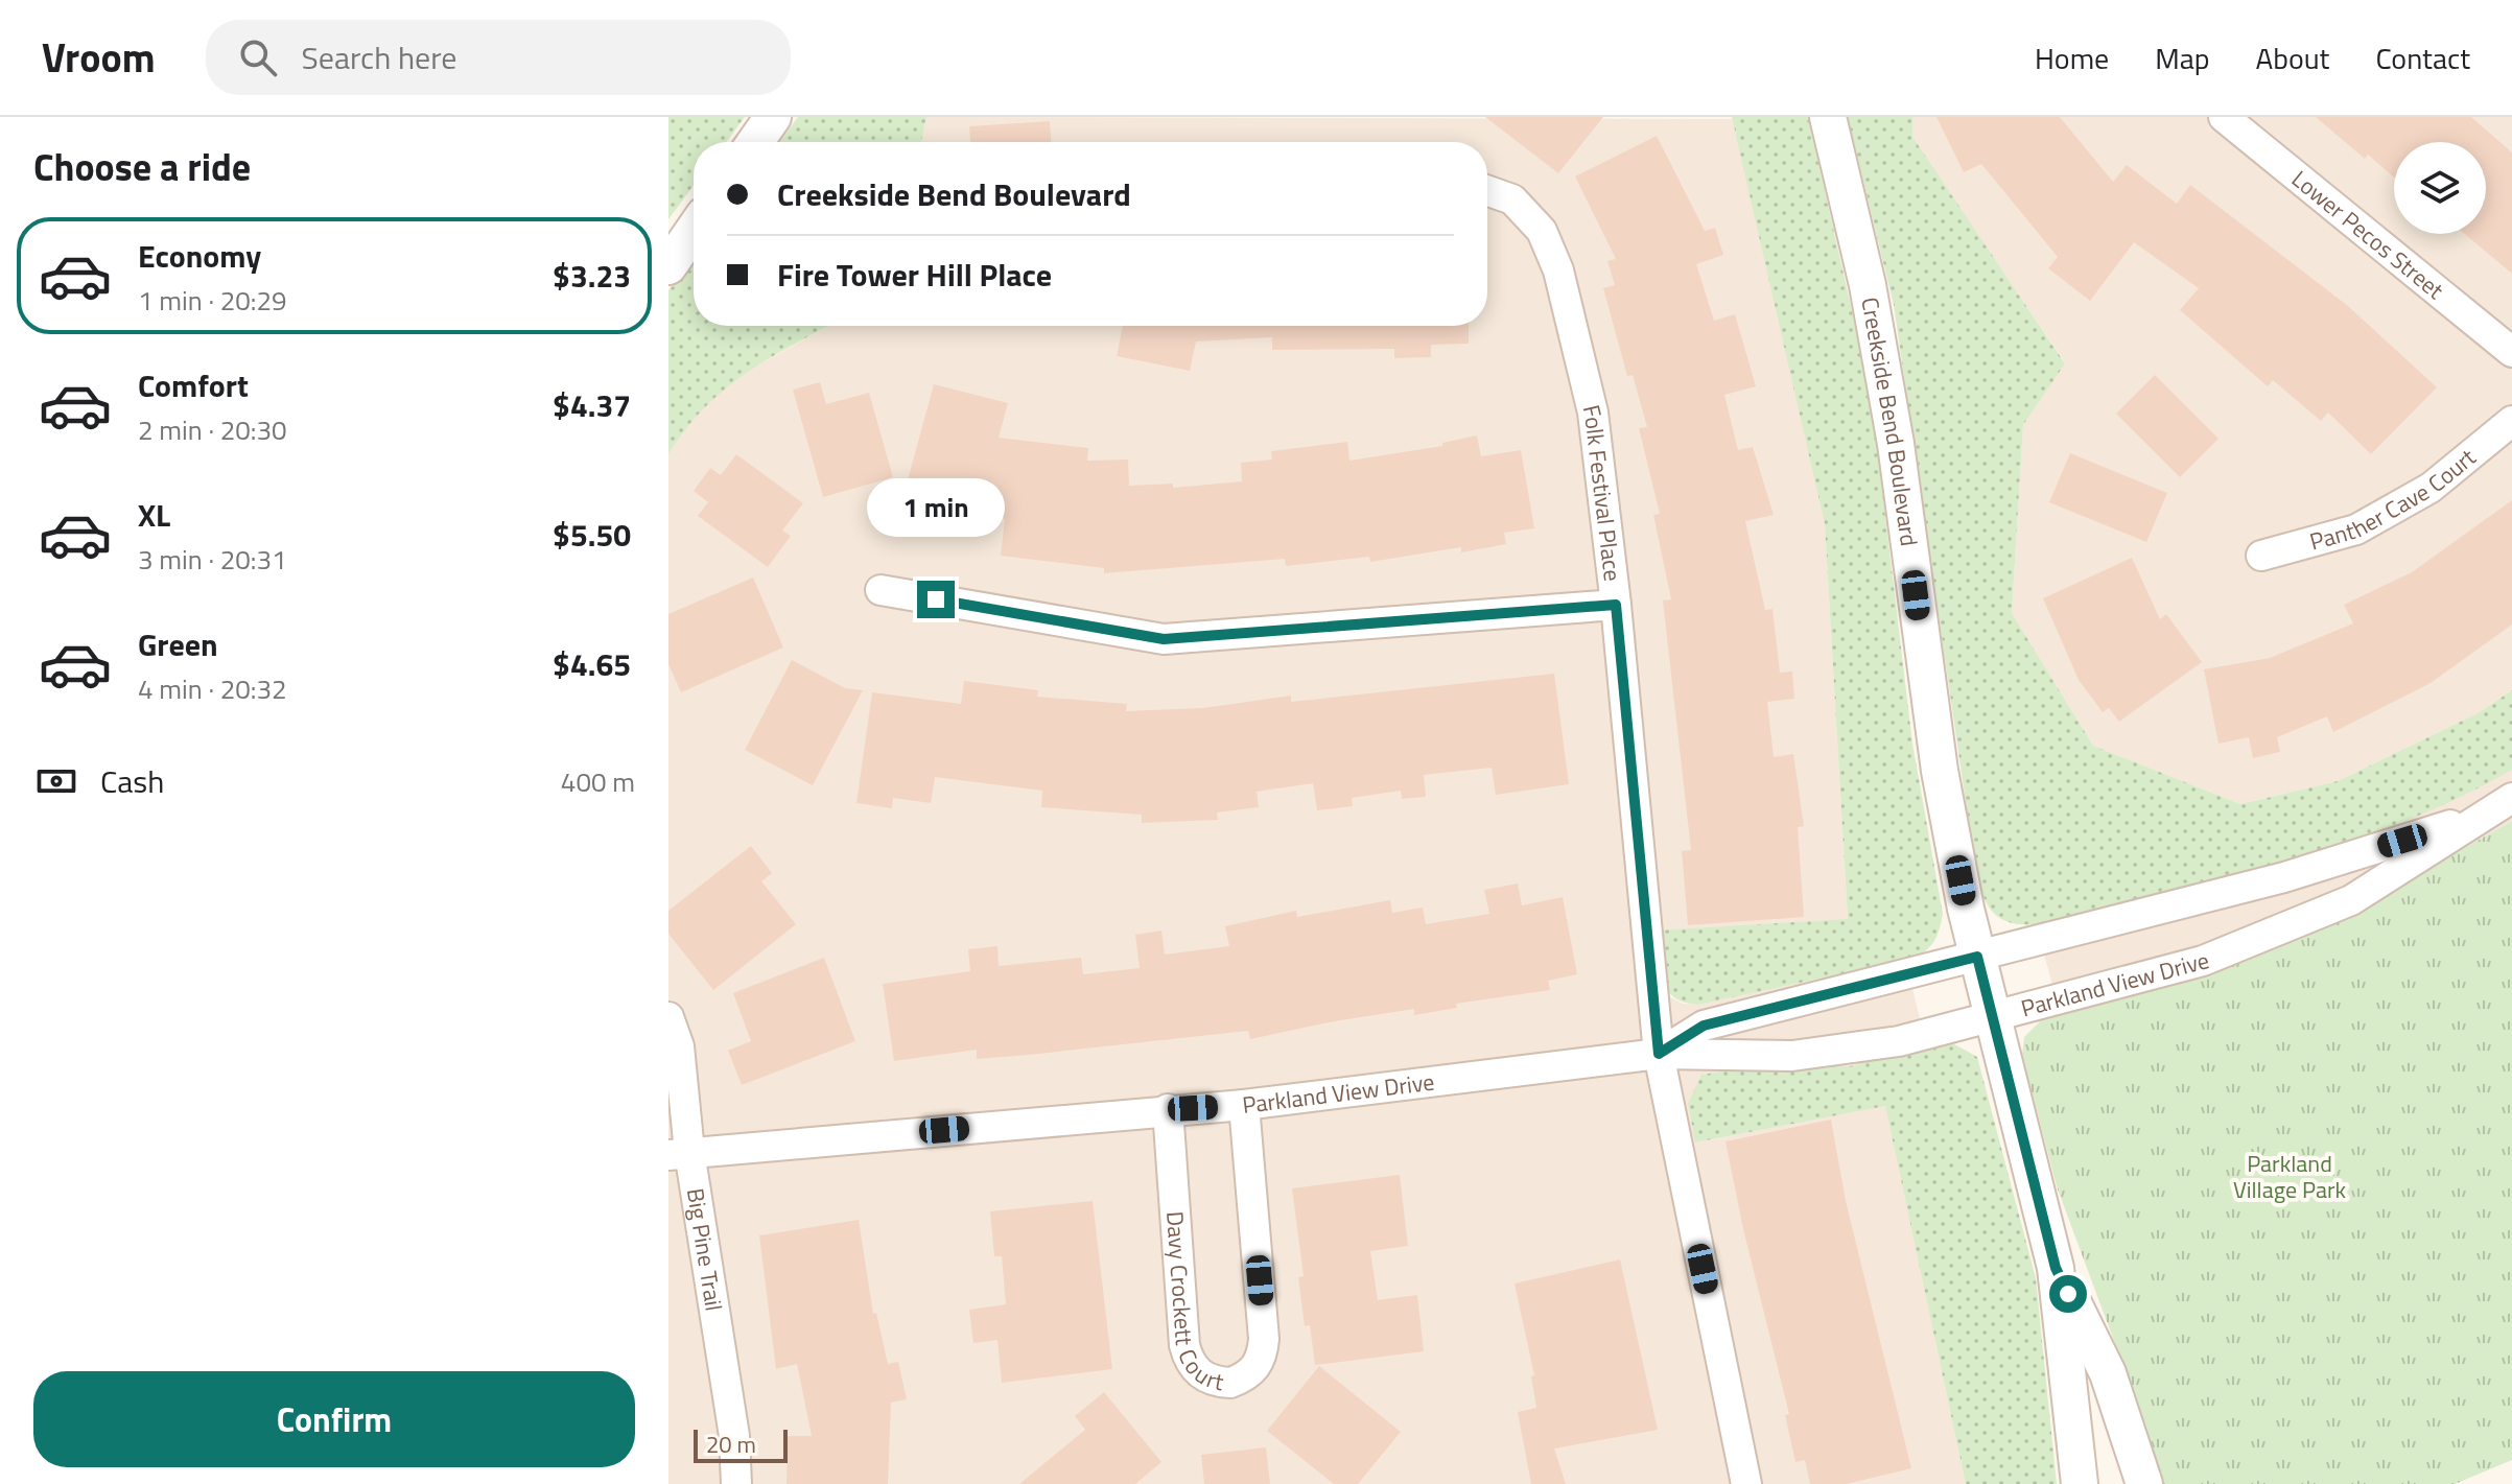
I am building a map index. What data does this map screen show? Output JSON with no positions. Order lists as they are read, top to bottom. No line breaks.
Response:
{"streets":{"street":["Lower Pecos Street","Creekside Bend Boulevard","Folk Festival Place","Panther Cave Court","Parkland View Drive","Big Pine Trail","Davy Crockett Court"]},"crossings":[["Creekside Bend Boulevard","Parkland View Drive"],["Folk Festival Place","Parkland View Drive"],["Parkland View Drive","Big Pine Trail"],["Parkland View Drive","Davy Crockett Court"]],"parks":["Parkland Village Park"],"scale_bar":"20 m","page":{"header":"Vroom","search":"Search here","nav":["Home","Map","About","Contact"],"heading":"Choose a ride","banner":["Creekside Bend Boulevard","Fire Tower Hill Place"],"list":[{"name":"Economy","note":"1 min · 20:29","value":"$3.23"},{"name":"Comfort","note":"2 min · 20:30","value":"$4.37"},{"name":"XL","note":"3 min · 20:31","value":"$5.50"},{"name":"Green","note":"4 min · 20:32","value":"$4.65"}],"bubble":"1 min","pay":["Cash","400 m"],"buttons":"Confirm","scale":"20 m"}}
